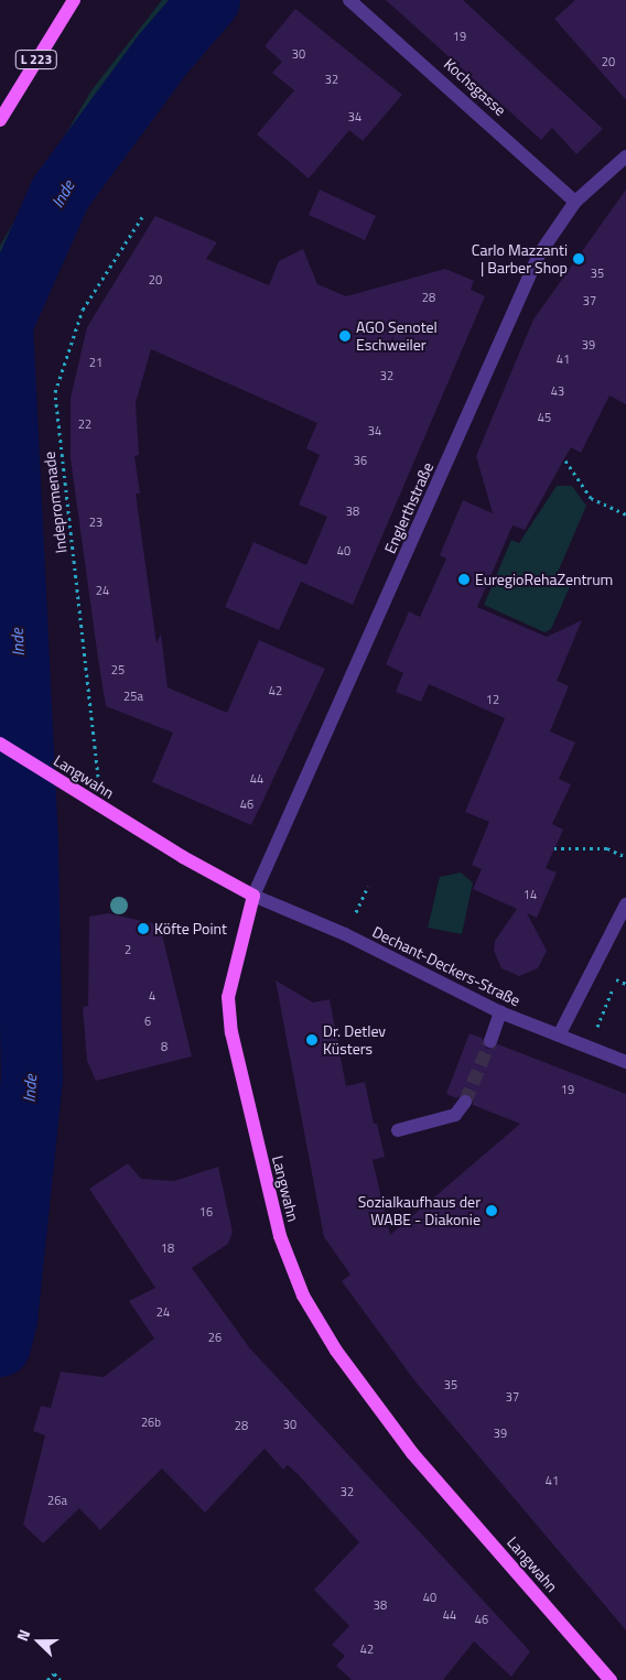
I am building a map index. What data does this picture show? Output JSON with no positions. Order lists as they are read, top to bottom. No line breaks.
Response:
{"streets":{"main road":["L 223","Langwahn"],"street":["Kochsgasse","Englerthstraße","Dechant-Deckers-Straße"],"path":["Indepromenade"]},"crossings":[["Kochsgasse","Englerthstraße"],["Indepromenade","Langwahn"],["Englerthstraße","Langwahn"],["Englerthstraße","Dechant-Deckers-Straße"],["Langwahn","Dechant-Deckers-Straße"]],"water":["Inde"],"places":["Carlo Mazzanti | Barber Shop","AGO Senotel Eschweiler","EuregioRehaZentrum","Köfte Point","Dr. Detlev Küsters","Sozialkaufhaus der WABE - Diakonie"],"house_numbers":["19","30","20","32","34","35","20","28","37","39","41","21","32","43","45","22","34","36","38","23","40","24","25","42","25a","12","44","46","14","2","4","6","8","19","16","18","24","26","35","37","26b","30","28","39","41","32","26a","40","38","44","46","42"],"north":"left"}
